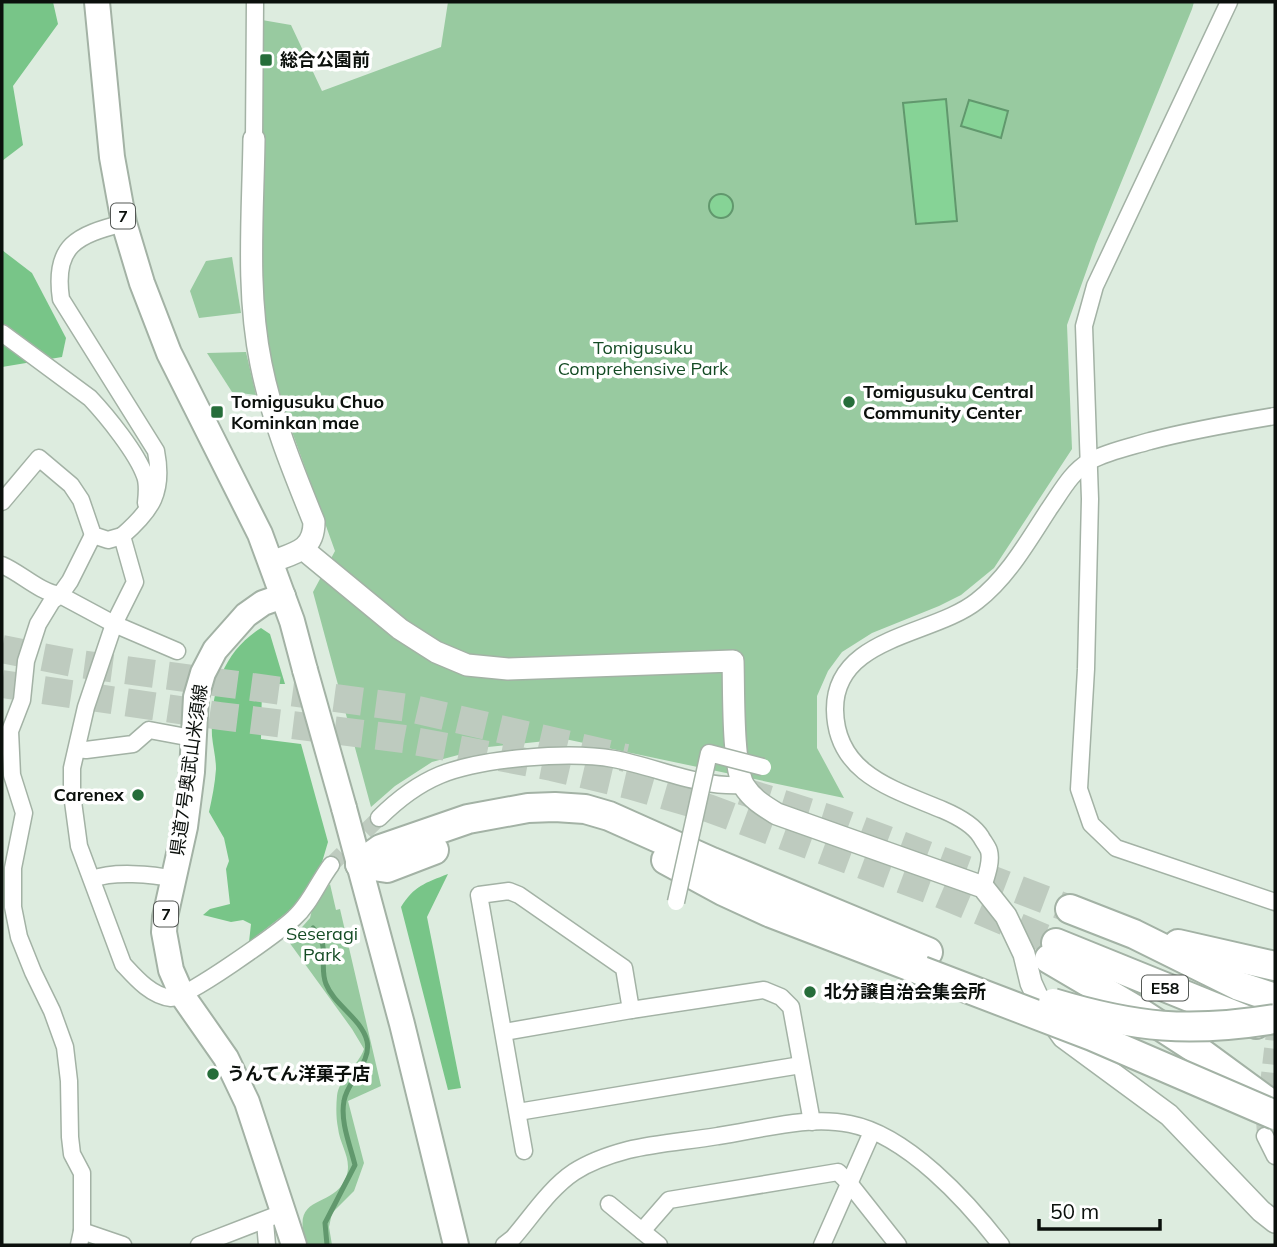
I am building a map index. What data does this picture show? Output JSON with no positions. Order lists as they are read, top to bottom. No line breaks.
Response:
{"streets":{"highway":["E58"],"main road":["7","県道7号奥武山米須線"]},"crossings":[["7","県道7号奥武山米須線"]],"parks":["Tomigusuku Comprehensive Park","Seseragi Park"],"places":{"transit":["総合公園前","Tomigusuku Chuo Kominkan mae"],"other":["Tomigusuku Central Community Center","Carenex","北分譲自治会集会所","うんてん洋菓子店"]},"scale_bar":"50 m"}
